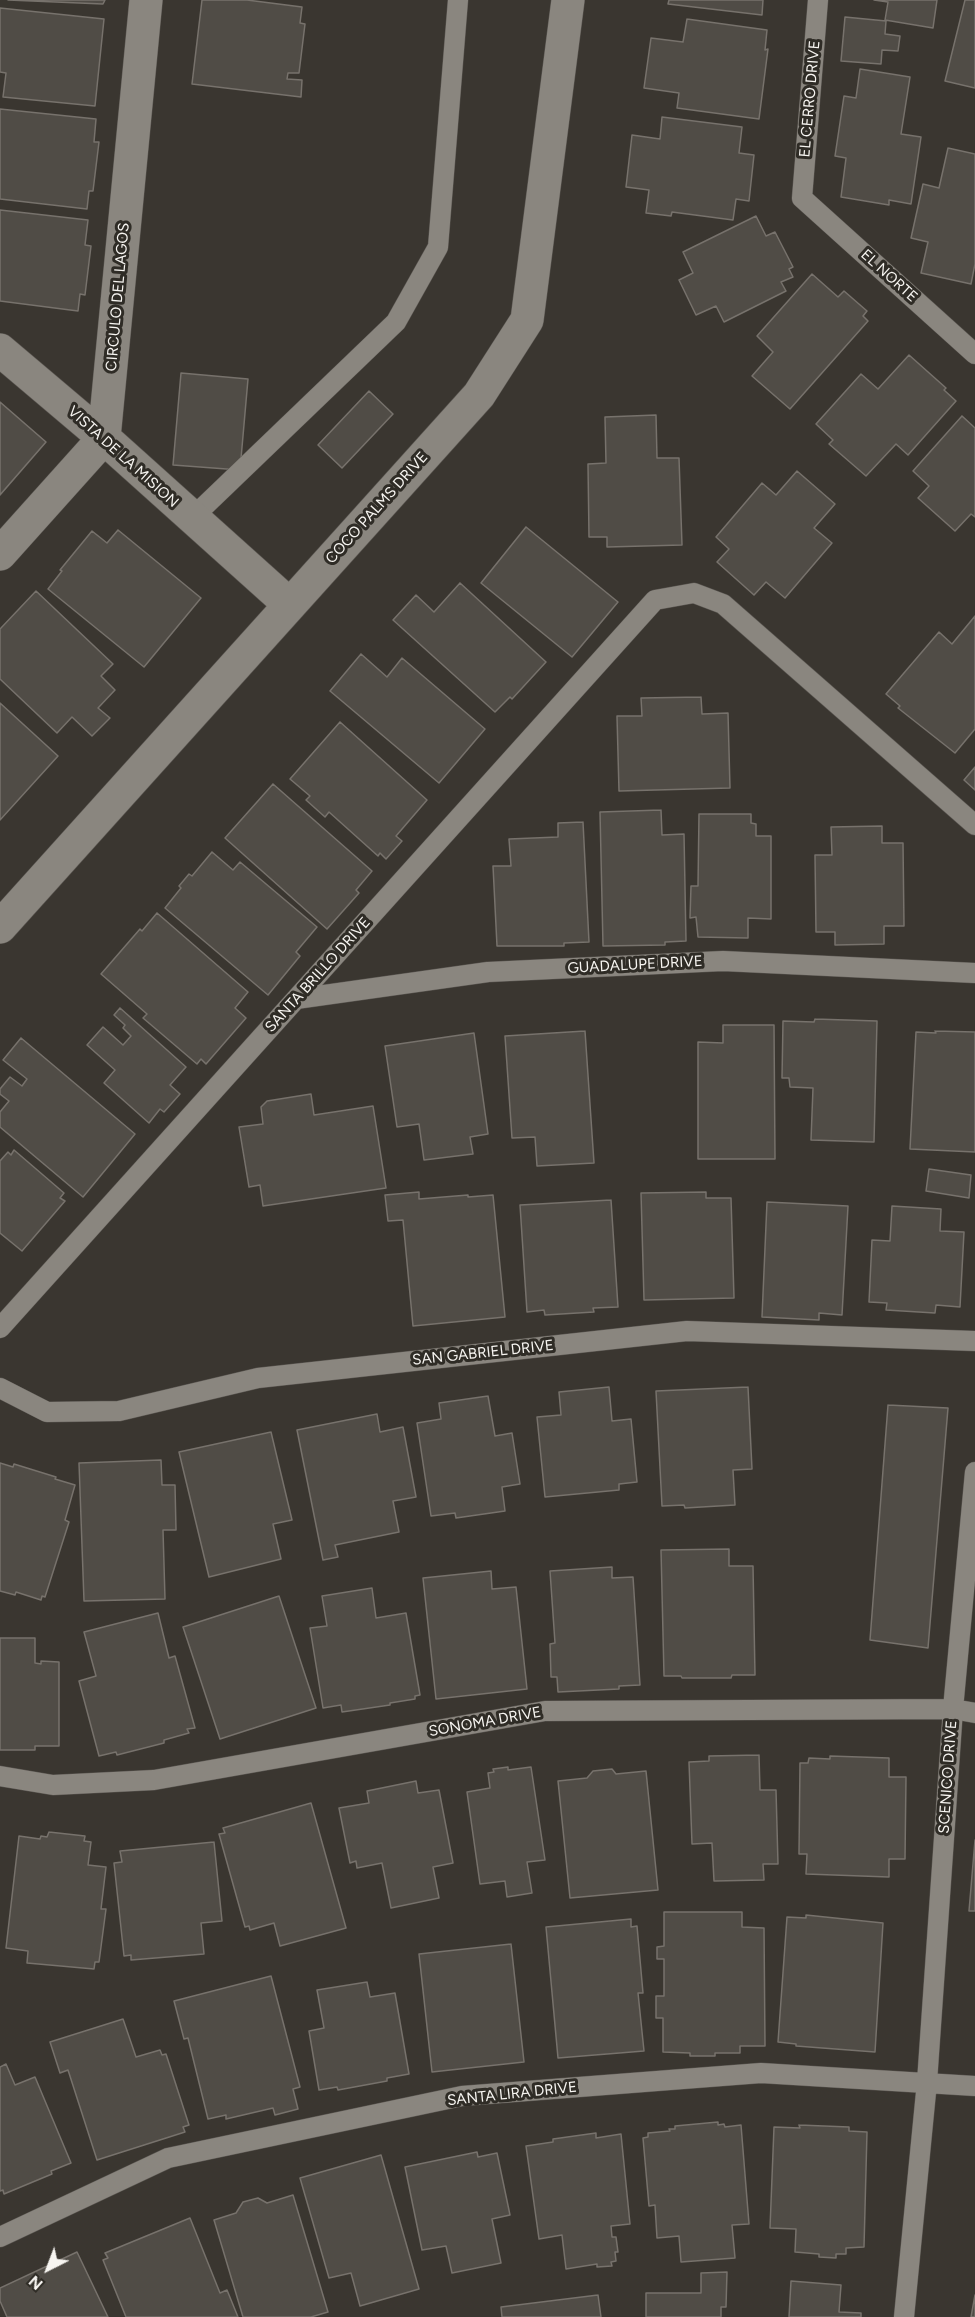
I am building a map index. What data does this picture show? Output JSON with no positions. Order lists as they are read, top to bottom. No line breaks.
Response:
{"streets":{"street":["CIRCULO DEL LAGOS","VISTA DE LA MISION","COCO PALMS DRIVE"],"lane":["EL CERRO DRIVE","EL NORTE","GUADALUPE DRIVE","SANTA BRILLO DRIVE","SAN GABRIEL DRIVE","SONOMA DRIVE","SCENICO DRIVE","SANTA LIRA DRIVE"]},"crossings":[["EL CERRO DRIVE","EL NORTE"],["CIRCULO DEL LAGOS","VISTA DE LA MISION"],["VISTA DE LA MISION","COCO PALMS DRIVE"],["GUADALUPE DRIVE","SANTA BRILLO DRIVE"],["SONOMA DRIVE","SCENICO DRIVE"],["SCENICO DRIVE","SANTA LIRA DRIVE"]],"north":"bottom left"}
